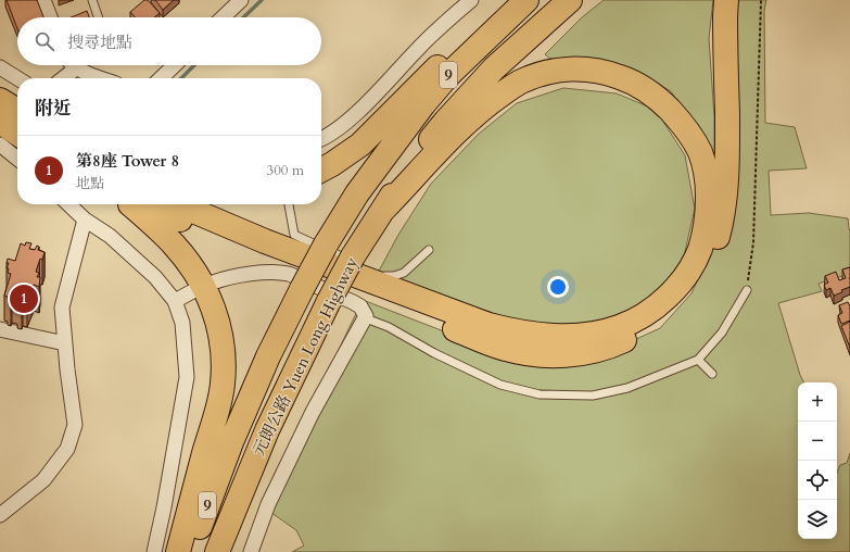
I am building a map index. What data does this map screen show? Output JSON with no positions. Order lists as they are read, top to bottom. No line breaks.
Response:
{"streets":{"highway":["9","元朗公路 Yuen Long Highway"]},"page":{"search":"搜尋地點","heading":"附近","list":[{"mark":"1","name":"第8座 Tower 8","note":"地點","value":"300 m"}],"pins":"1","map_buttons":["+","−"]}}
